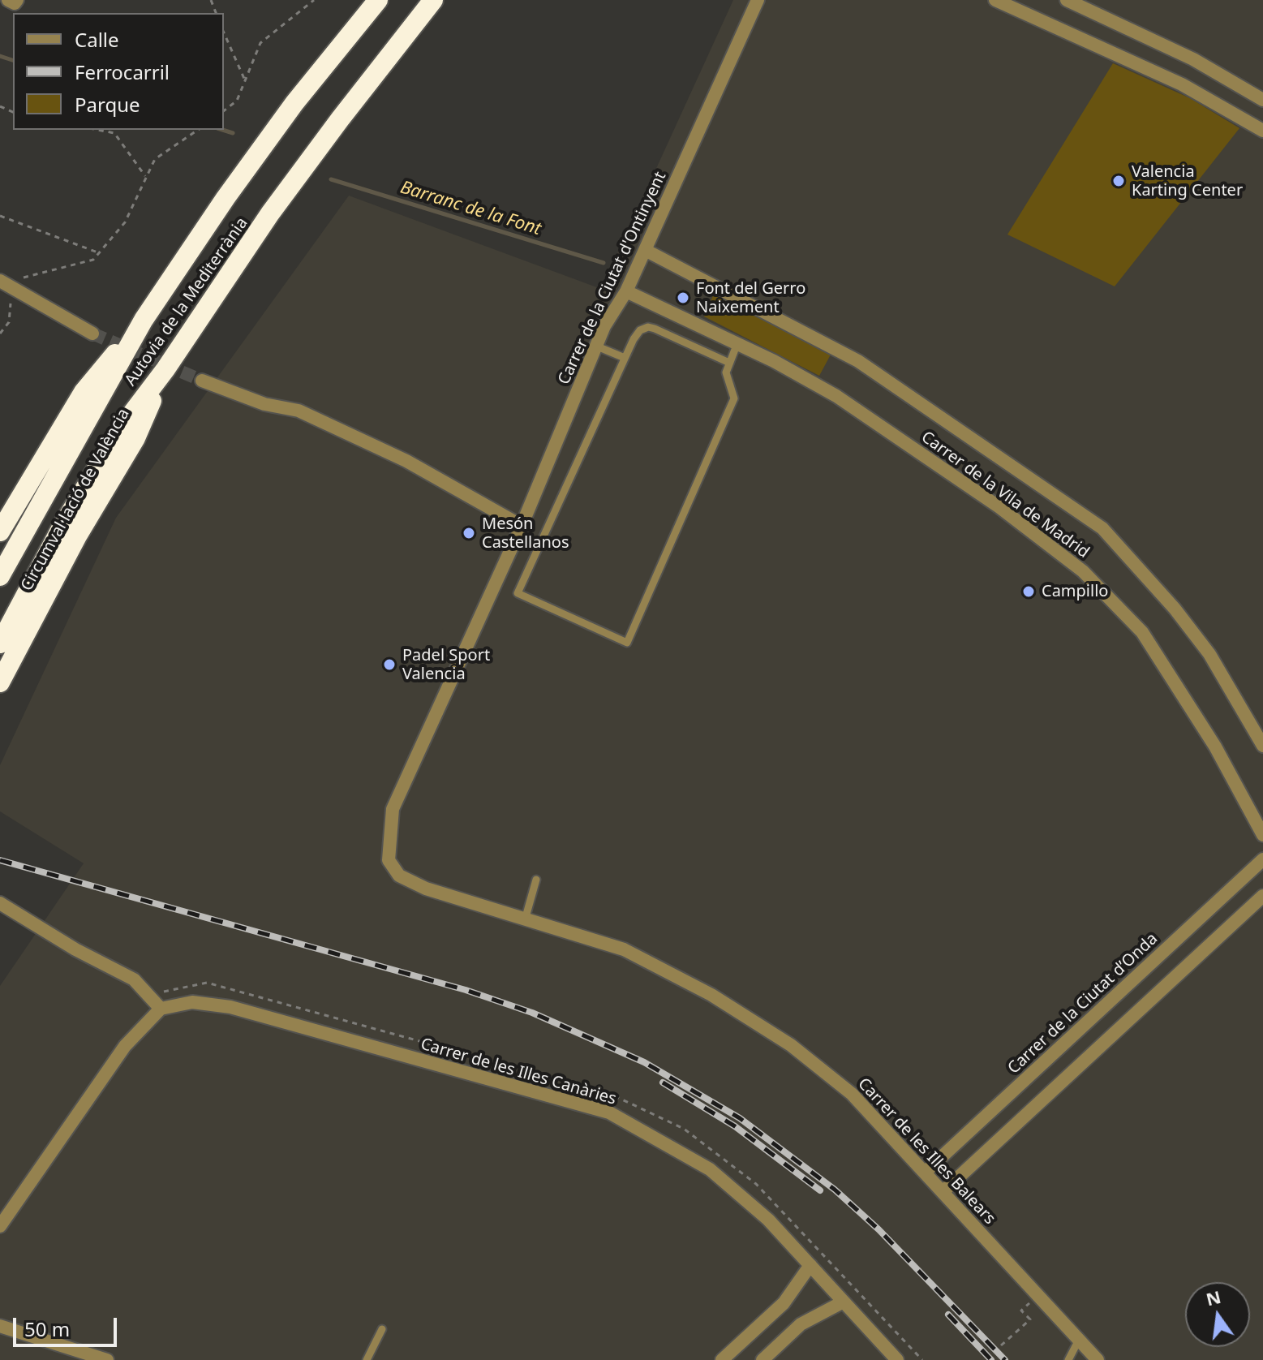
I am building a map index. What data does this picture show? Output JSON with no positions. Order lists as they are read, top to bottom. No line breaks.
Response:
{"streets":{"highway":["Autovia de la Mediterrània","Circumval·lació de València"],"street":["Carrer de la Ciutat d'Ontinyent","Carrer de la Vila de Madrid","Carrer de la Ciutat d’Onda","Carrer de les Illes Canàries","Carrer de les Illes Balears"]},"crossings":[["Carrer de la Ciutat d'Ontinyent","Carrer de la Vila de Madrid"],["Carrer de la Ciutat d'Ontinyent","Carrer de les Illes Balears"],["Autovia de la Mediterrània","Circumval·lació de València"],["Carrer de la Ciutat d’Onda","Carrer de les Illes Balears"]],"water":["Barranc de la Font"],"places":["Valencia Karting Center","Font del Gerro Naixement","Mesón Castellanos","Campillo","Padel Sport Valencia"],"legend":["Calle","Ferrocarril","Parque"],"scale_bar":"50 m","north":"top"}
